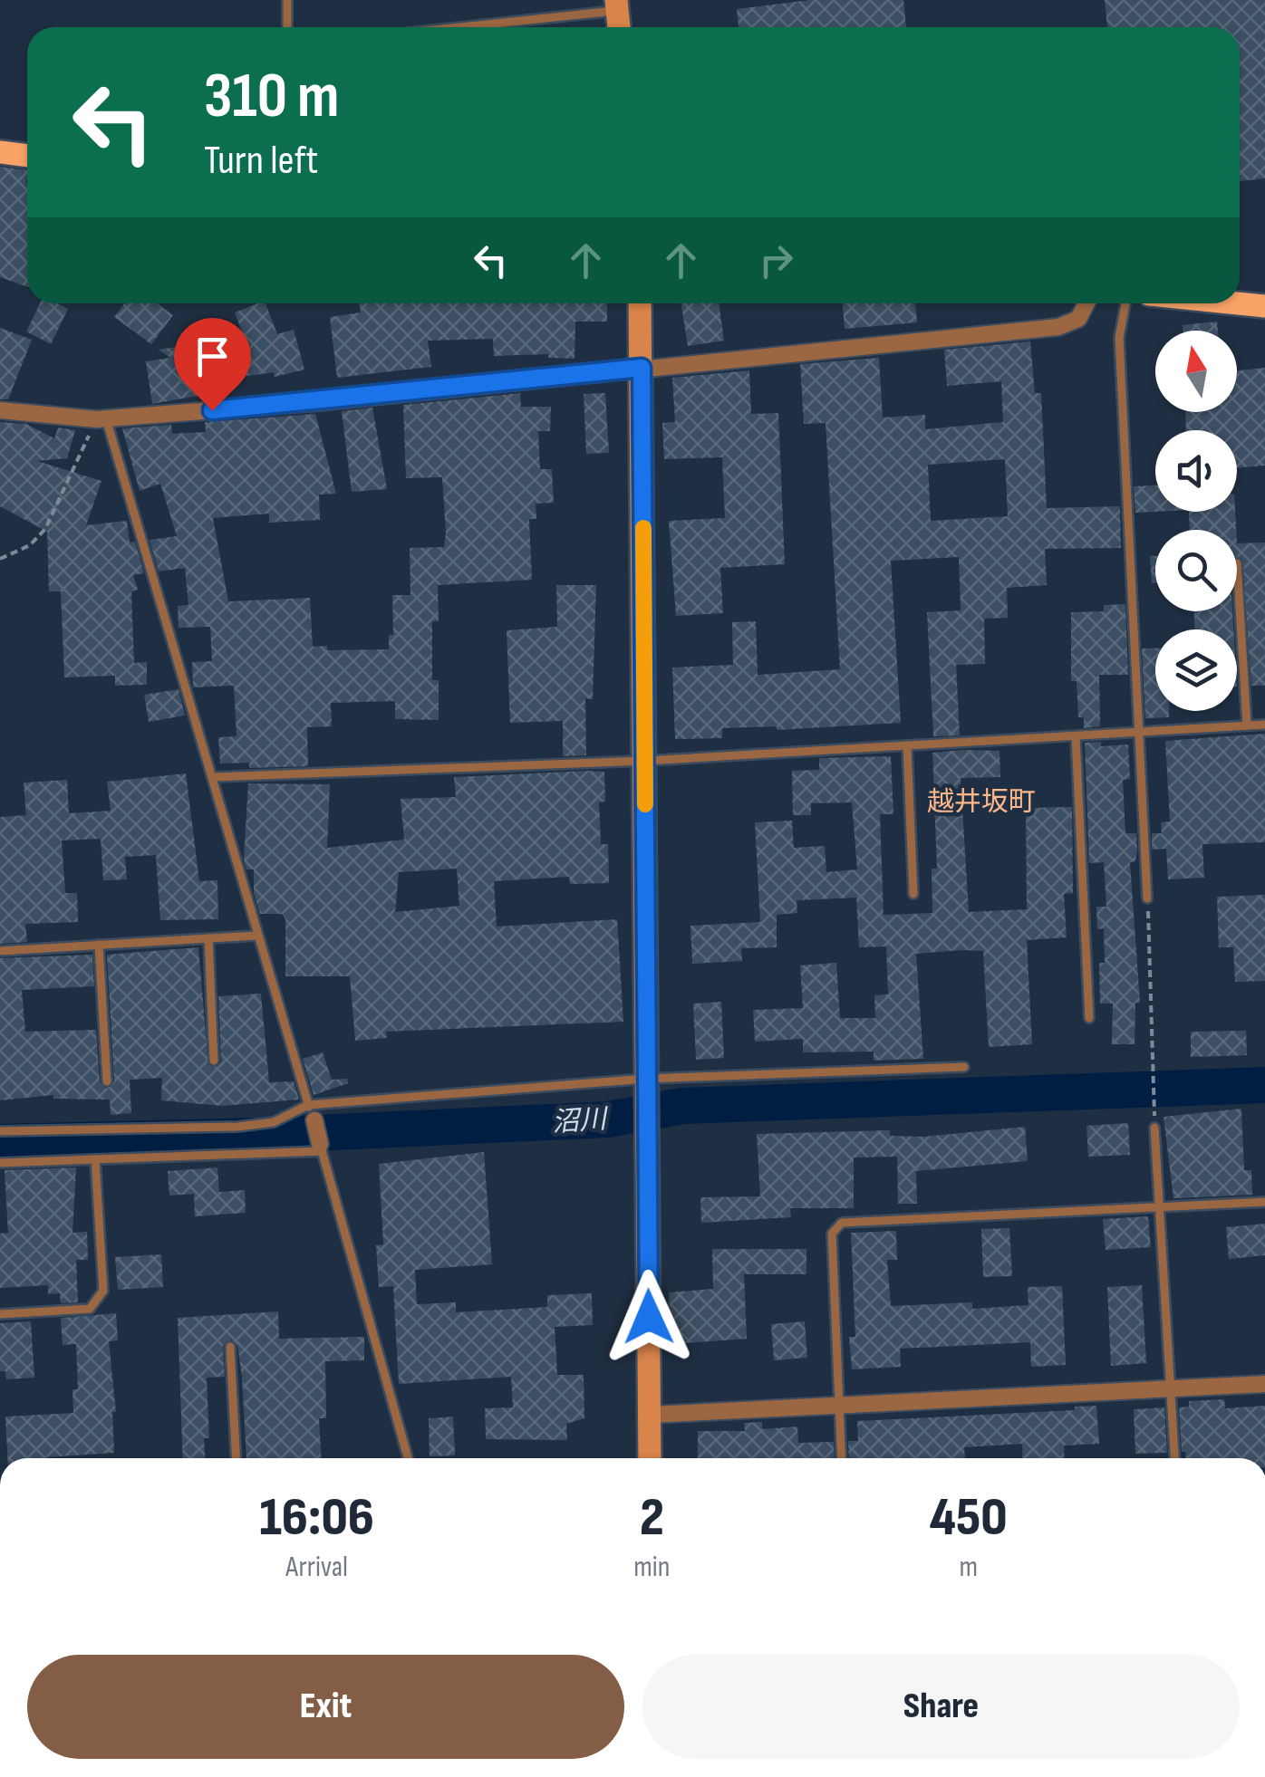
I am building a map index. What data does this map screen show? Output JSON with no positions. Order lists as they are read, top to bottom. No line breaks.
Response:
{"districts":["越井坂町"],"water":["沼川"],"north":"top","page":{"turn":["310 m","Turn left"],"eta":["16:06","Arrival","2","min","450","m"],"buttons":["Exit","Share"]}}
